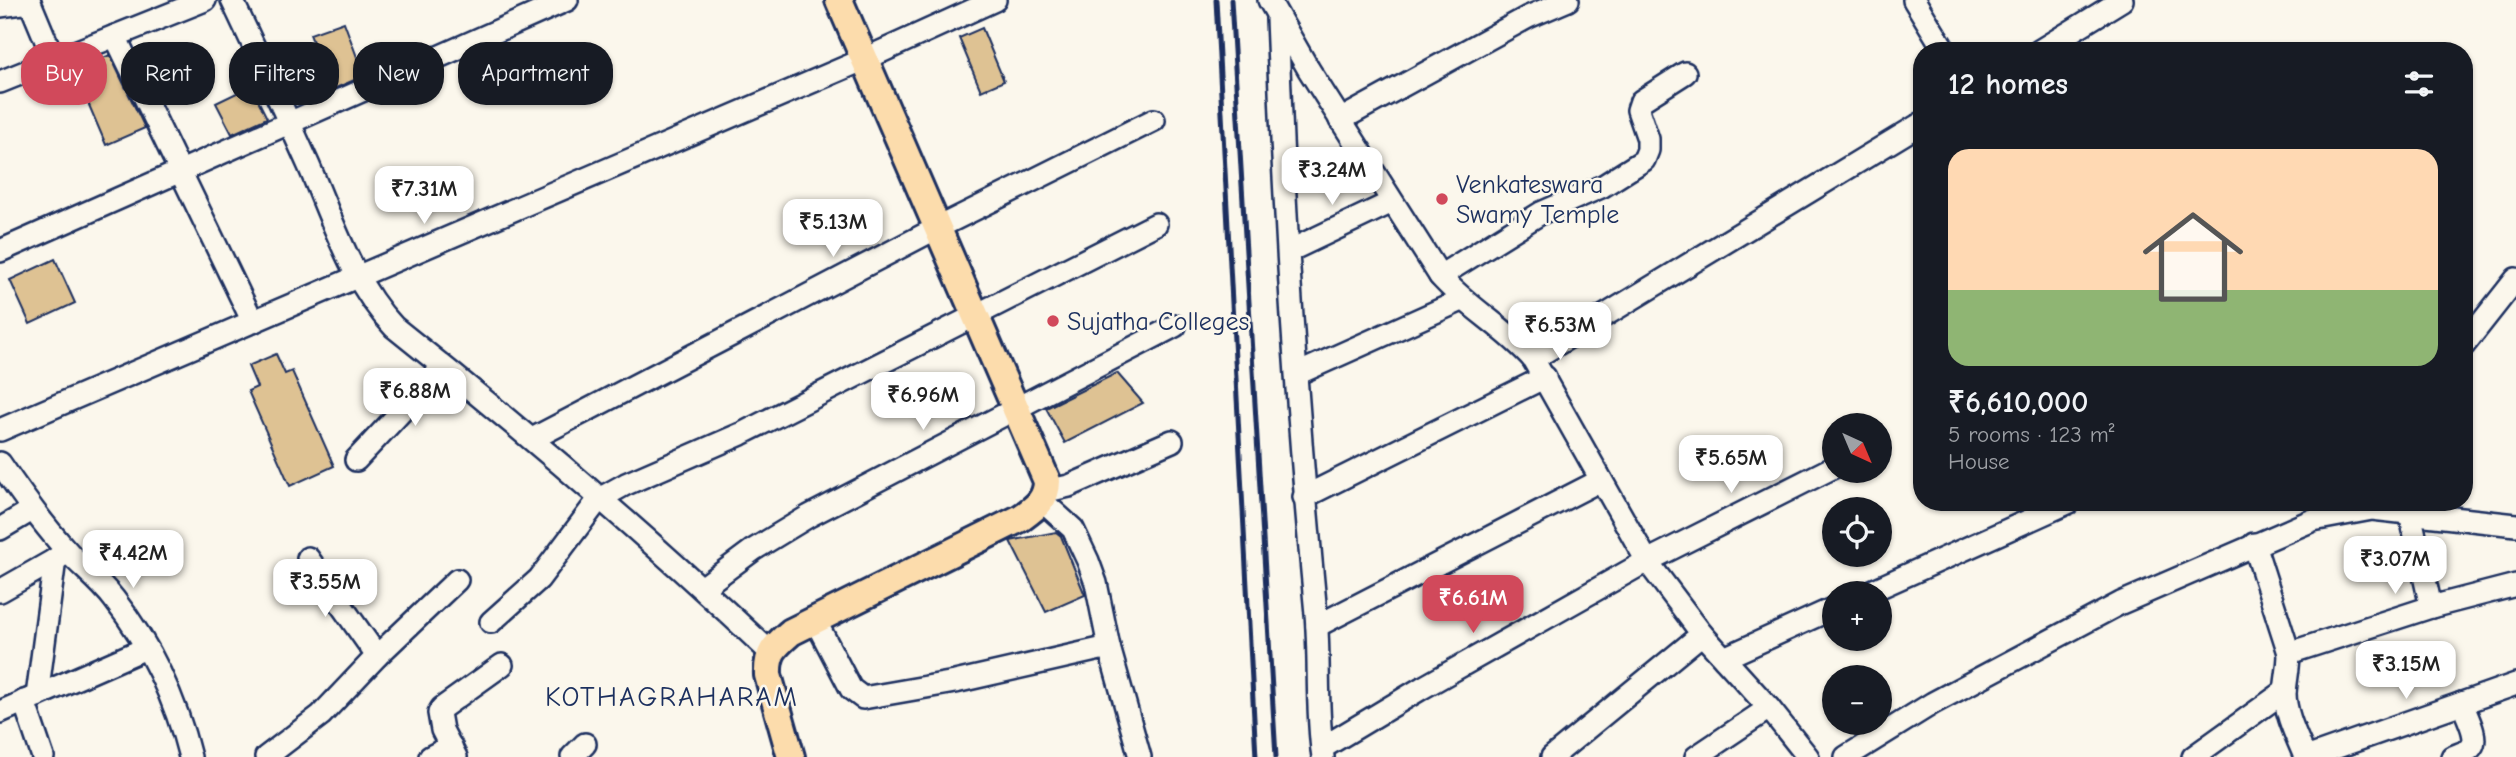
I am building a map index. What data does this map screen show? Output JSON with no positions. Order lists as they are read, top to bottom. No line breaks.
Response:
{"districts":["KOTHAGRAHARAM"],"places":["Venkateswara Swamy Temple","Sujatha Colleges"],"north":"bottom right","page":{"chip":["Buy","Rent","Filters","New","Apartment"],"heading":"12 homes","list":[{"name":"₹6,610,000","note":"5 rooms · 123 m² · House"}],"price":["₹3.24M","₹7.31M","₹5.13M","₹6.53M","₹6.88M","₹6.96M","₹5.65M","₹4.42M","₹3.07M","₹3.55M","₹6.61M","₹3.15M"],"map_buttons":["+","−"]}}
